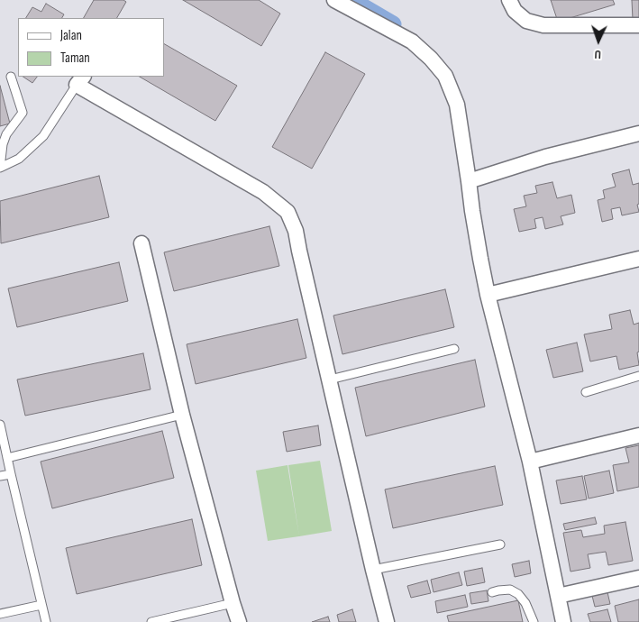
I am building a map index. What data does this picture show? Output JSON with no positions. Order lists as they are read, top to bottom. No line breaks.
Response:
{"legend":["Jalan","Taman"],"north":"bottom"}
